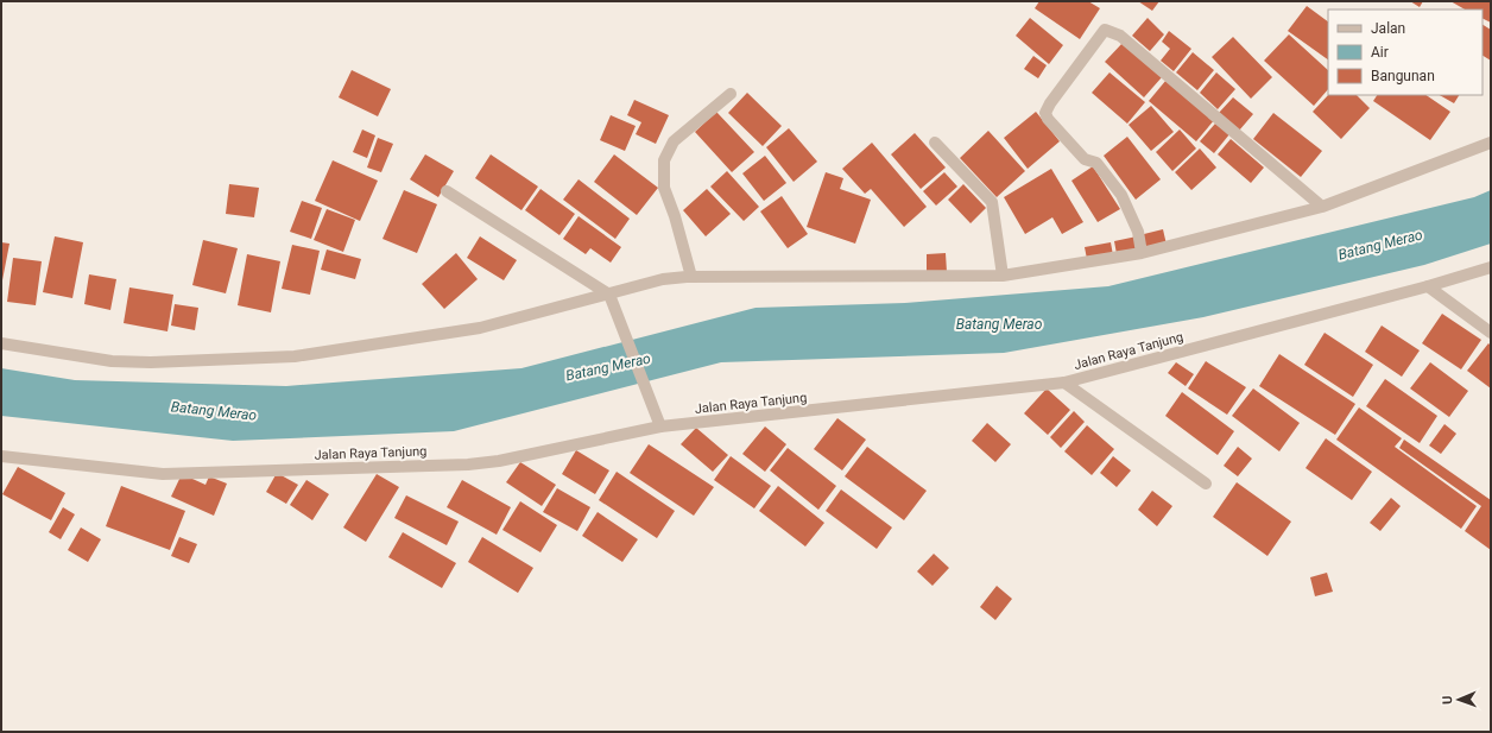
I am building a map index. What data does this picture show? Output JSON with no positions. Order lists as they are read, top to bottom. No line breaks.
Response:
{"streets":{"street":["Jalan Raya Tanjung"]},"water":["Batang Merao"],"legend":["Jalan","Air","Bangunan"],"north":"left"}
